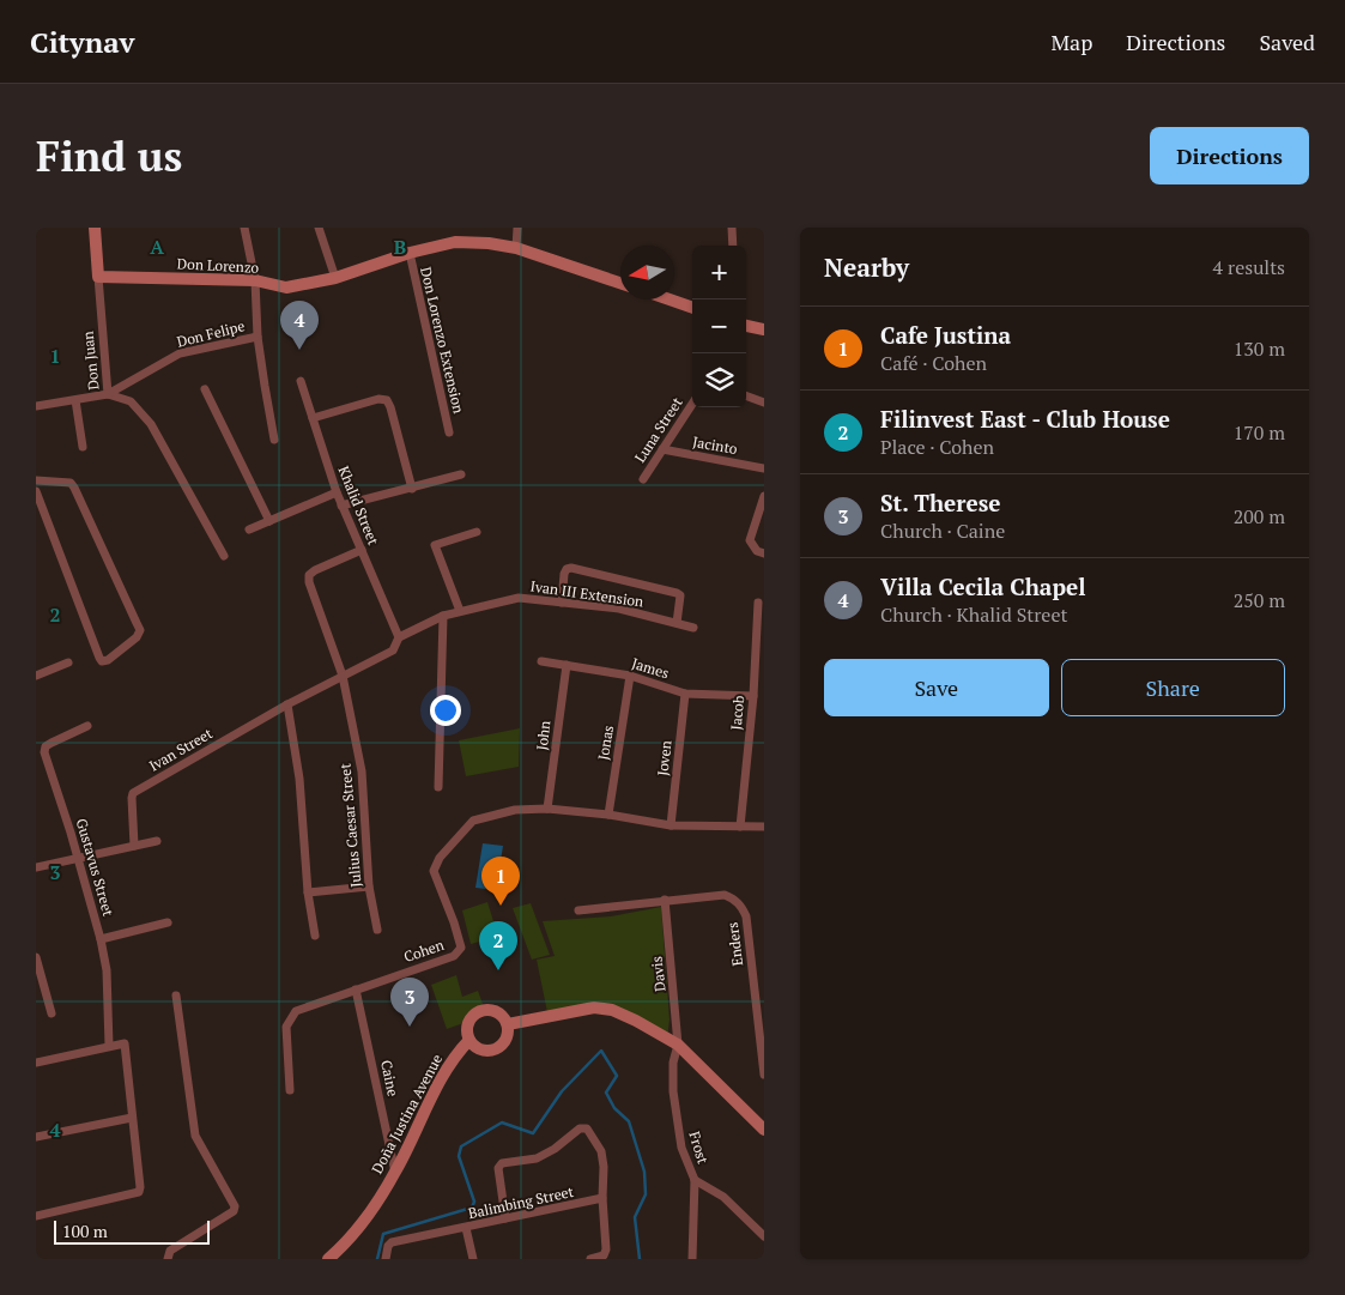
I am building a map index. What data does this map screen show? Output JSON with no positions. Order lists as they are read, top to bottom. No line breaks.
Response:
{"streets":{"street":["Don Lorenzo","Don Felipe","Don Lorenzo Extension","Don Juan","Luna Street","Jacinto","Khalid Street","Ivan III Extension","James","Jacob","John","Jonas","Ivan Street","Joven","Julius Caesar Street","Gustavus Street","Enders","Cohen","Davis","Caine","Doña Justina Avenue","Frost","Balimbing Street"]},"crossings":[["Don Lorenzo","Don Felipe"],["Don Lorenzo","Don Lorenzo Extension"],["Don Lorenzo","Don Juan"],["Don Felipe","Don Juan"],["Luna Street","Jacinto"],["Khalid Street","Ivan III Extension"],["Khalid Street","Julius Caesar Street"],["Ivan III Extension","Ivan Street"],["Ivan III Extension","Julius Caesar Street"],["James","Jacob"],["James","John"],["James","Jonas"],["James","Joven"],["John","Cohen"],["Enders","Davis"],["Cohen","Caine"],["Davis","Frost"],["Caine","Doña Justina Avenue"]],"scale_bar":"100 m","north":"left","page":{"header":"Citynav","nav":["Map","Directions","Saved"],"buttons":["Directions",["Save","Share"]],"title":"Find us","heading":["Nearby","4 results"],"map_buttons":["+","−"],"pins":["4","1","2","3"],"list":[{"mark":"1","name":"Cafe Justina","note":"Café · Cohen","value":"130 m"},{"mark":"2","name":"Filinvest East - Club House","note":"Place · Cohen","value":"170 m"},{"mark":"3","name":"St. Therese","note":"Church · Caine","value":"200 m"},{"mark":"4","name":"Villa Cecila Chapel","note":"Church · Khalid Street","value":"250 m"}],"scale":"100 m"},"grid":{"columns":["A","B"],"rows":["1","2","3","4"]}}
